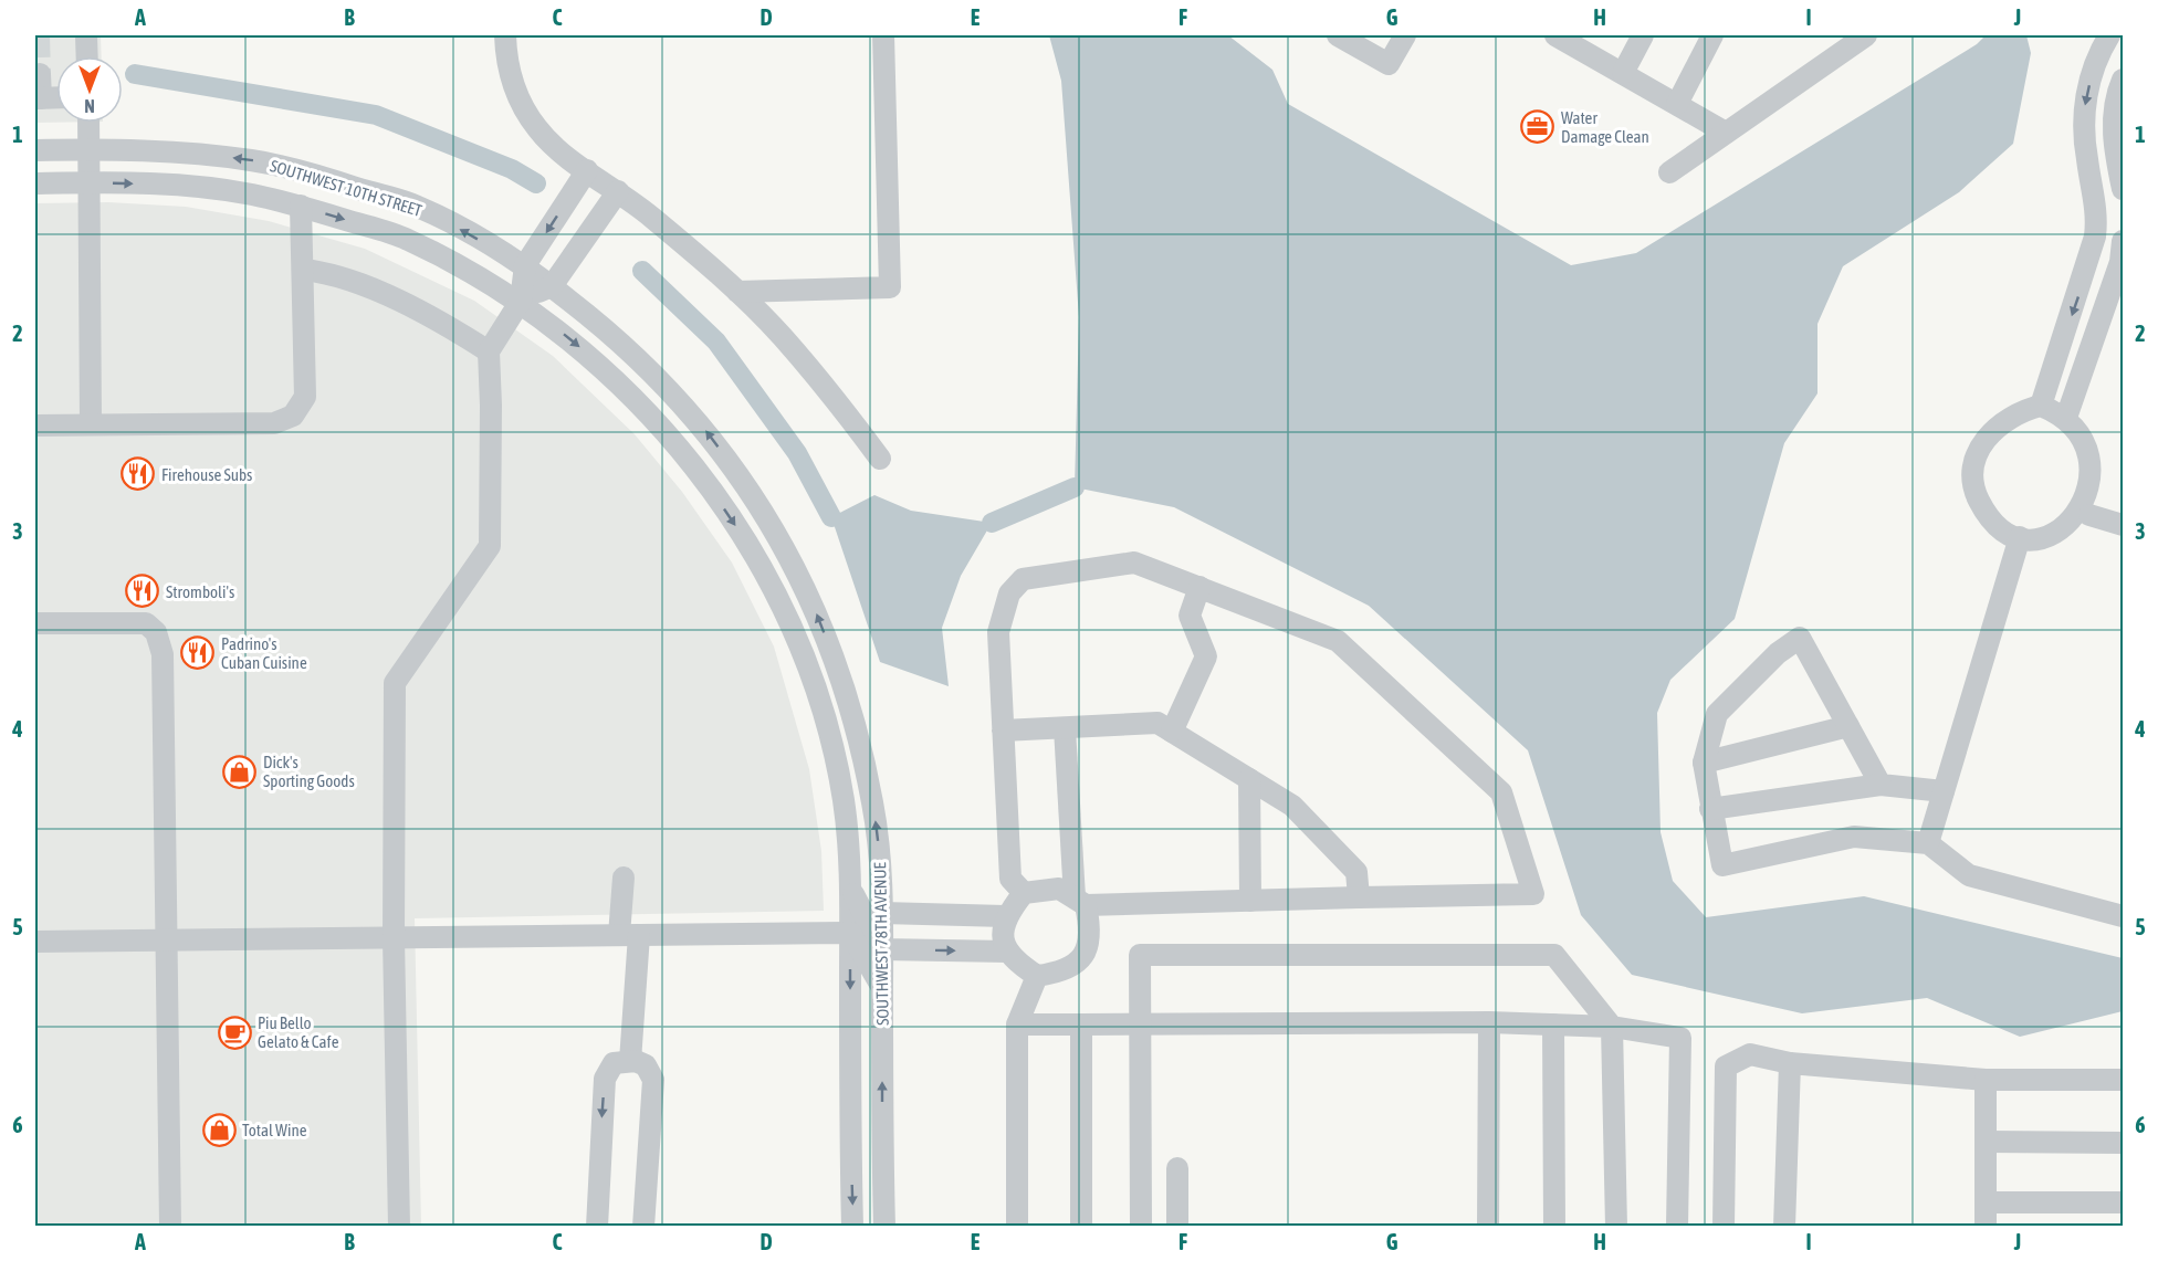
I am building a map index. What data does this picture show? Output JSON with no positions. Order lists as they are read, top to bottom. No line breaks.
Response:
{"streets":{"street":["SOUTHWEST 10TH STREET","SOUTHWEST 78TH AVENUE"]},"crossings":[["SOUTHWEST 10TH STREET","SOUTHWEST 78TH AVENUE"]],"places":{"office":["Water Damage Clean"],"restaurant":["Firehouse Subs","Stromboli's","Padrino's Cuban Cuisine"],"shop":["Dick's Sporting Goods","Total Wine"],"cafe":["Piu Bello Gelato & Cafe"]},"north":"bottom","grid":{"columns":["A","B","C","D","E","F","G","H","I","J"],"rows":["1","2","3","4","5","6"]}}
